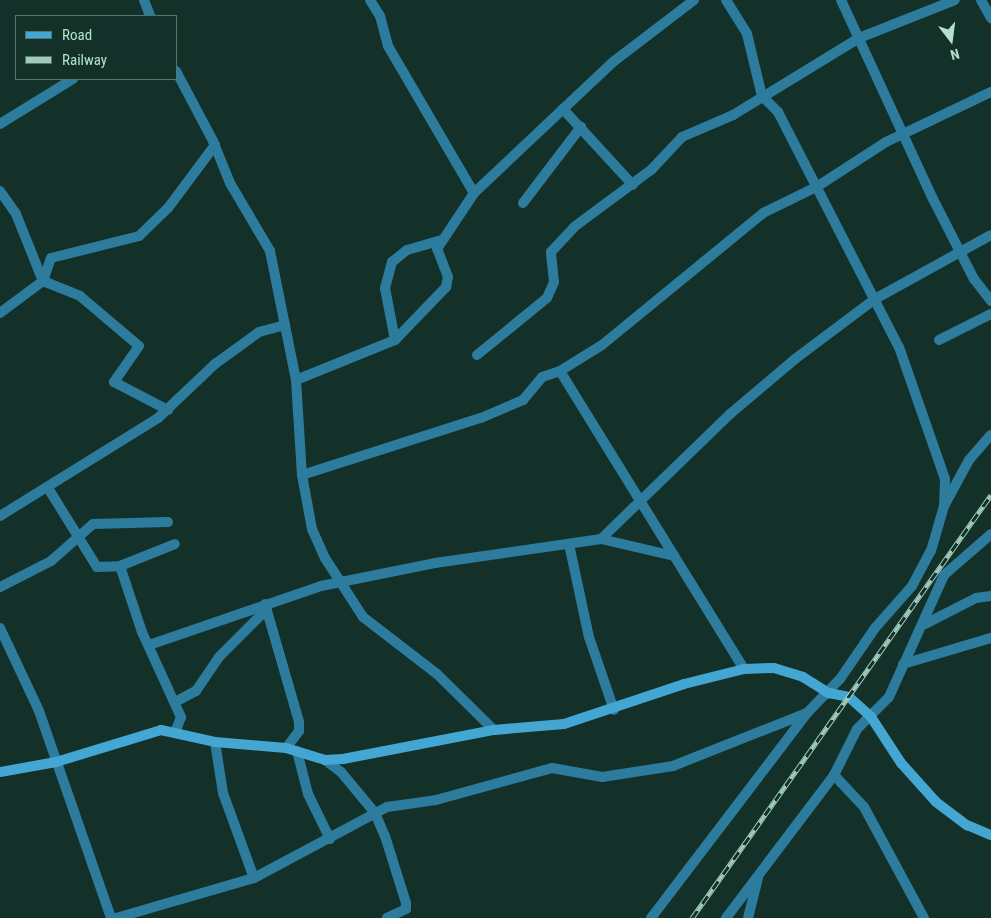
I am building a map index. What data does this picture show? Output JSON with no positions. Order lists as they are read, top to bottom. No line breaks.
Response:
{"legend":["Road","Railway"],"north":"bottom"}
